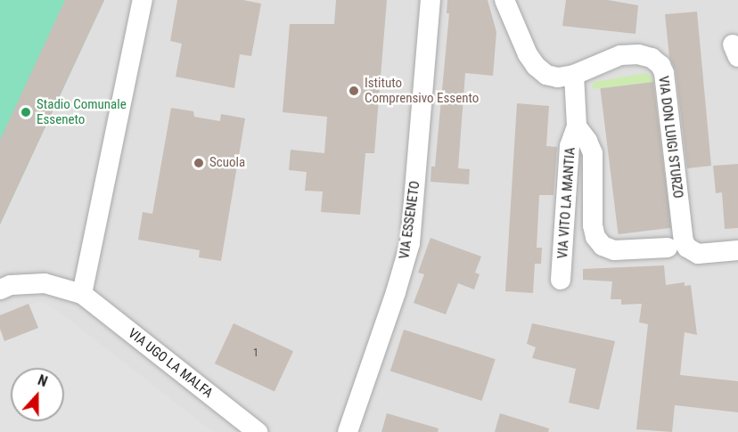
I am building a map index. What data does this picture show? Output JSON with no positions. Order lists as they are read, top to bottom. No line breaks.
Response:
{"streets":{"street":["VIA DON LUIGI STURZO","VIA VITO LA MANTIA","VIA ESSENETO","VIA UGO LA MALFA"]},"places":["Istituto Comprensivo Essento","Stadio Comunale Esseneto","Scuola"],"house_numbers":["1"],"north":"top"}
